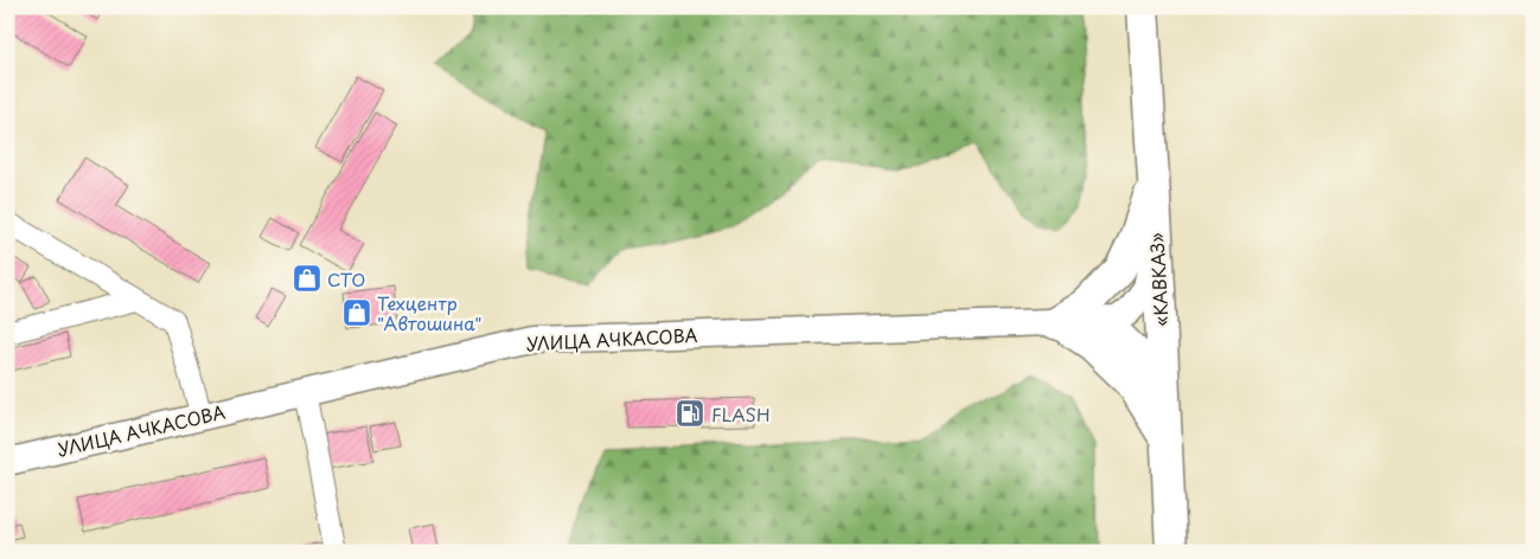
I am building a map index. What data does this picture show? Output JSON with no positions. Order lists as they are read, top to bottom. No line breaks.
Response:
{"streets":{"highway":["«КАВКАЗ»"],"main road":["УЛИЦА АЧКАСОВА"]},"crossings":[["«КАВКАЗ»","УЛИЦА АЧКАСОВА"]],"places":{"shop":["СТО","Техцентр \"Автошина\""],"fuel station":["FLASH"]}}
